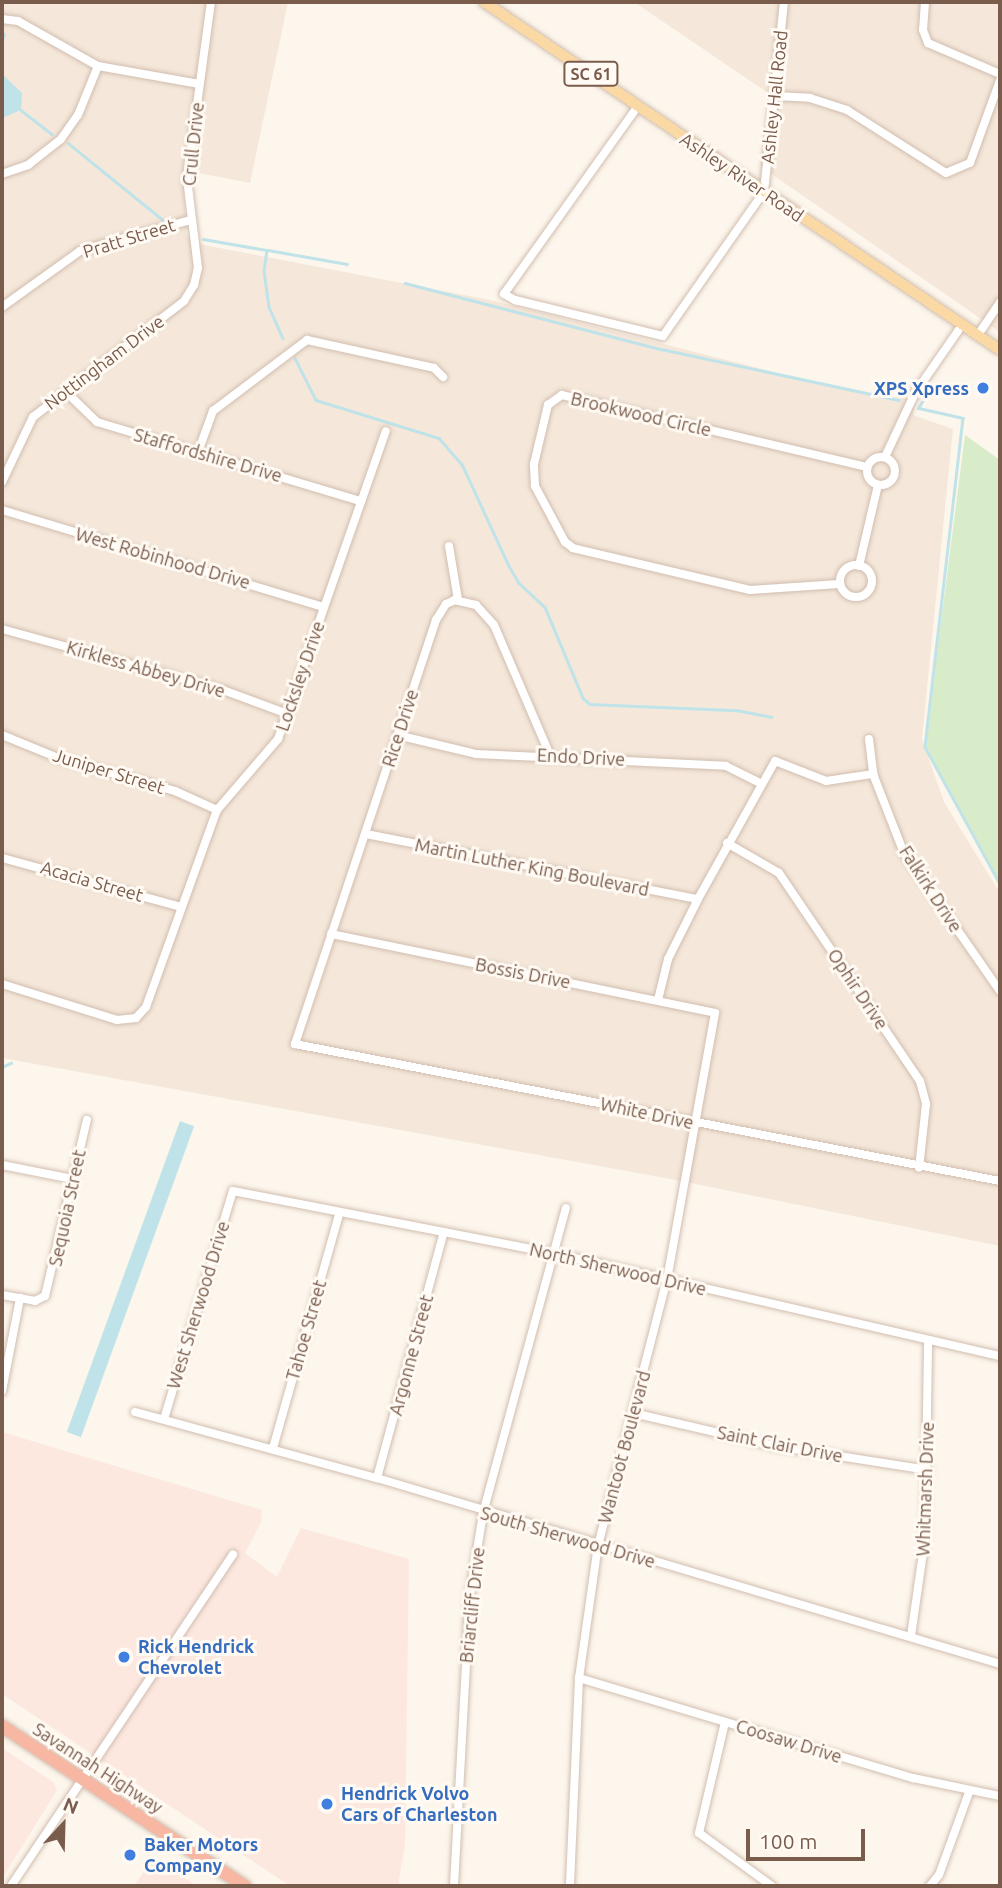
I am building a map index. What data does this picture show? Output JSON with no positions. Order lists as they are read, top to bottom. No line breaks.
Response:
{"streets":{"highway":["Savannah Highway"],"main road":["SC 61","Ashley River Road"],"street":["Ashley Hall Road","Crull Drive","Pratt Street","Nottingham Drive","Brookwood Circle","Staffordshire Drive","West Robinhood Drive","Kirkless Abbey Drive","Locksley Drive","Rice Drive","Endo Drive","Juniper Street","Martin Luther King Boulevard","Acacia Street","Falkirk Drive","Bossis Drive","Ophir Drive","White Drive","Sequoia Street","North Sherwood Drive","West Sherwood Drive","Tahoe Street","Argonne Street","Saint Clair Drive","Wantoot Boulevard","Whitmarsh Drive","South Sherwood Drive","Briarcliff Drive","Coosaw Drive"]},"crossings":[["Ashley Hall Road","Ashley River Road"],["Crull Drive","Pratt Street"],["Crull Drive","Nottingham Drive"],["Nottingham Drive","Staffordshire Drive"],["Staffordshire Drive","Locksley Drive"],["West Robinhood Drive","Locksley Drive"],["Kirkless Abbey Drive","Locksley Drive"],["Locksley Drive","Juniper Street"],["Locksley Drive","Acacia Street"],["Rice Drive","Endo Drive"],["Rice Drive","Martin Luther King Boulevard"],["Rice Drive","Bossis Drive"],["Rice Drive","White Drive"],["Bossis Drive","Wantoot Boulevard"],["Ophir Drive","White Drive"],["White Drive","Wantoot Boulevard"],["North Sherwood Drive","West Sherwood Drive"],["North Sherwood Drive","Tahoe Street"],["North Sherwood Drive","Argonne Street"],["North Sherwood Drive","Wantoot Boulevard"],["North Sherwood Drive","Whitmarsh Drive"],["North Sherwood Drive","Briarcliff Drive"],["West Sherwood Drive","South Sherwood Drive"],["Tahoe Street","South Sherwood Drive"],["Argonne Street","South Sherwood Drive"],["Saint Clair Drive","Wantoot Boulevard"],["Saint Clair Drive","Whitmarsh Drive"],["Wantoot Boulevard","South Sherwood Drive"],["Wantoot Boulevard","Coosaw Drive"],["Whitmarsh Drive","South Sherwood Drive"],["South Sherwood Drive","Briarcliff Drive"]],"places":["XPS Xpress","Rick Hendrick Chevrolet","Hendrick Volvo Cars of Charleston","Baker Motors Company"],"scale_bar":"100 m","north":"top"}
